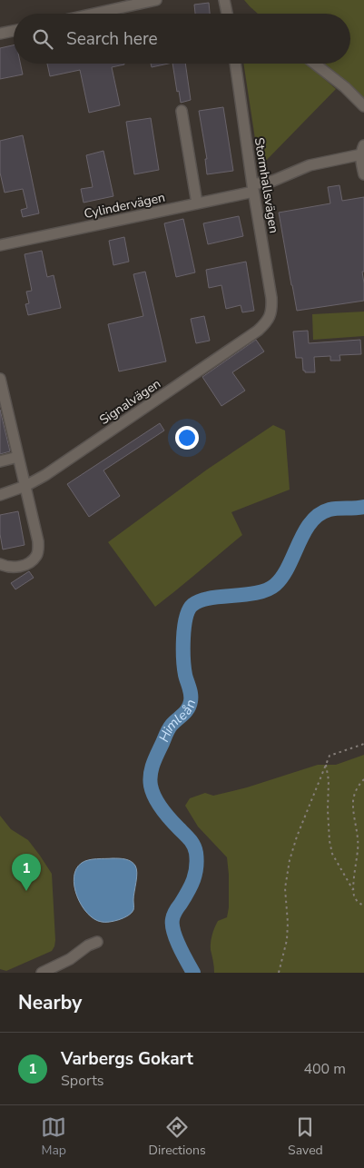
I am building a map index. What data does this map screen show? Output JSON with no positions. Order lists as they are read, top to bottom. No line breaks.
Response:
{"streets":{"street":["Stormhallsvägen","Cylindervägen","Signalvägen"]},"crossings":[["Stormhallsvägen","Cylindervägen"],["Stormhallsvägen","Signalvägen"]],"water":["Himleån"],"page":{"search":"Search here","pins":"1","heading":"Nearby","list":[{"mark":"1","name":"Varbergs Gokart","note":"Sports","value":"400 m"}],"nav":["Map","Directions","Saved"]}}
